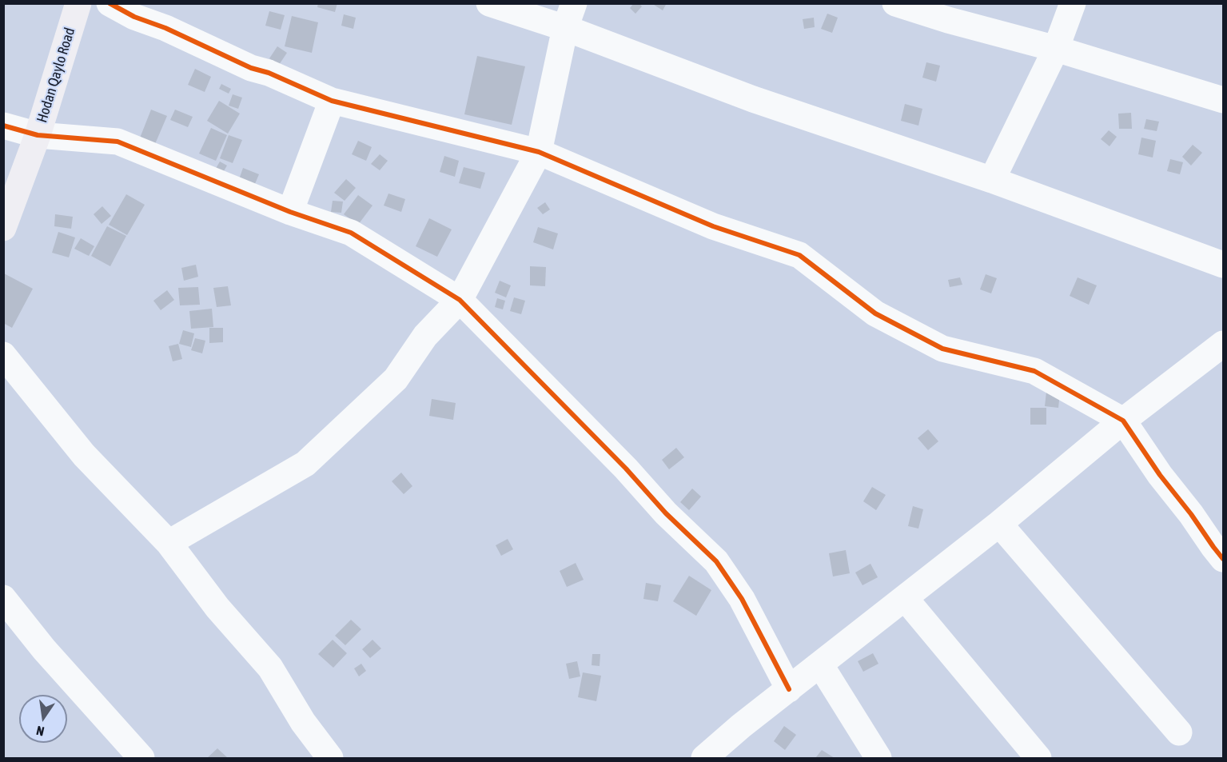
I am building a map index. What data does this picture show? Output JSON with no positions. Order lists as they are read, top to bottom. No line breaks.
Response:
{"streets":{"street":["Hodan Qaylo Road"]},"north":"bottom"}
